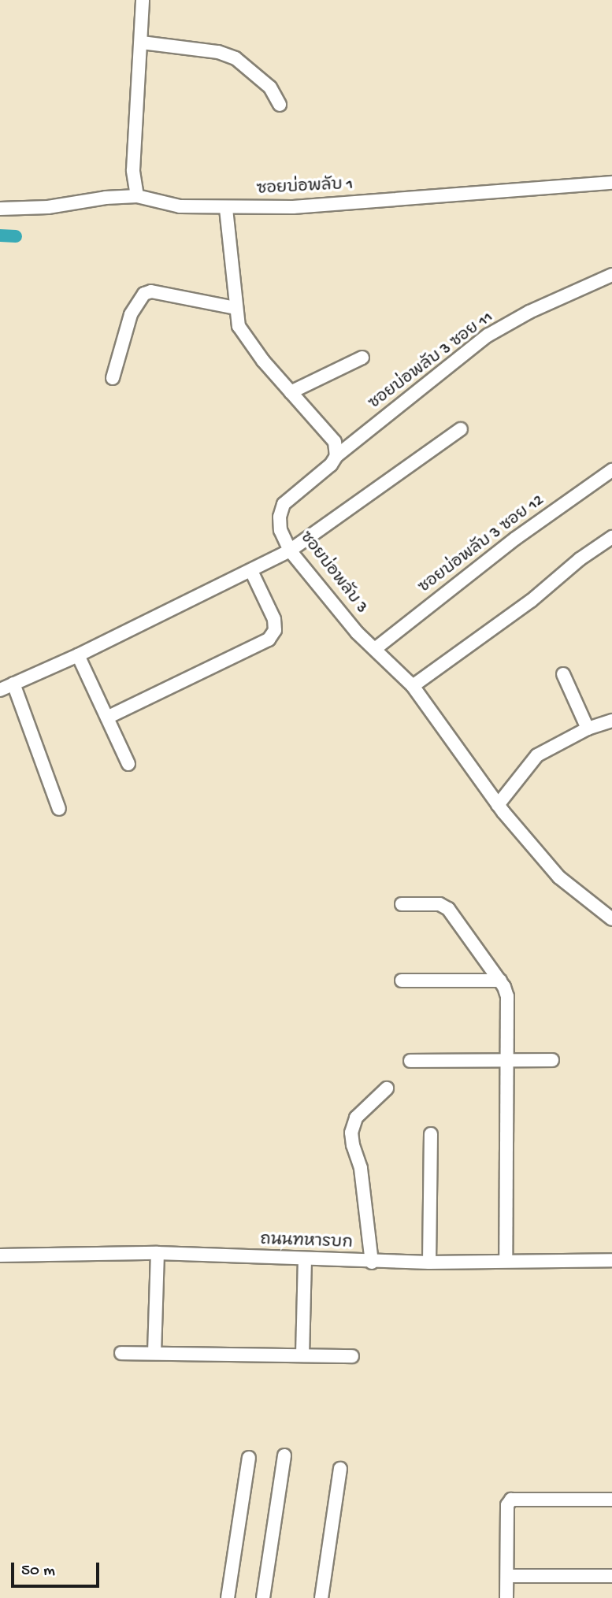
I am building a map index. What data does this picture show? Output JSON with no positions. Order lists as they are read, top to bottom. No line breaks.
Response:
{"streets":{"street":["ซอยบ่อพลับ 1","ซอยบ่อพลับ 3 ซอย 11","ซอยบ่อพลับ 3 ซอย 12","ซอยบ่อพลับ 3","ถนนทหารบก"]},"crossings":[["ซอยบ่อพลับ 3 ซอย 11","ซอยบ่อพลับ 3"],["ซอยบ่อพลับ 3 ซอย 12","ซอยบ่อพลับ 3"]],"scale_bar":"50 m"}
